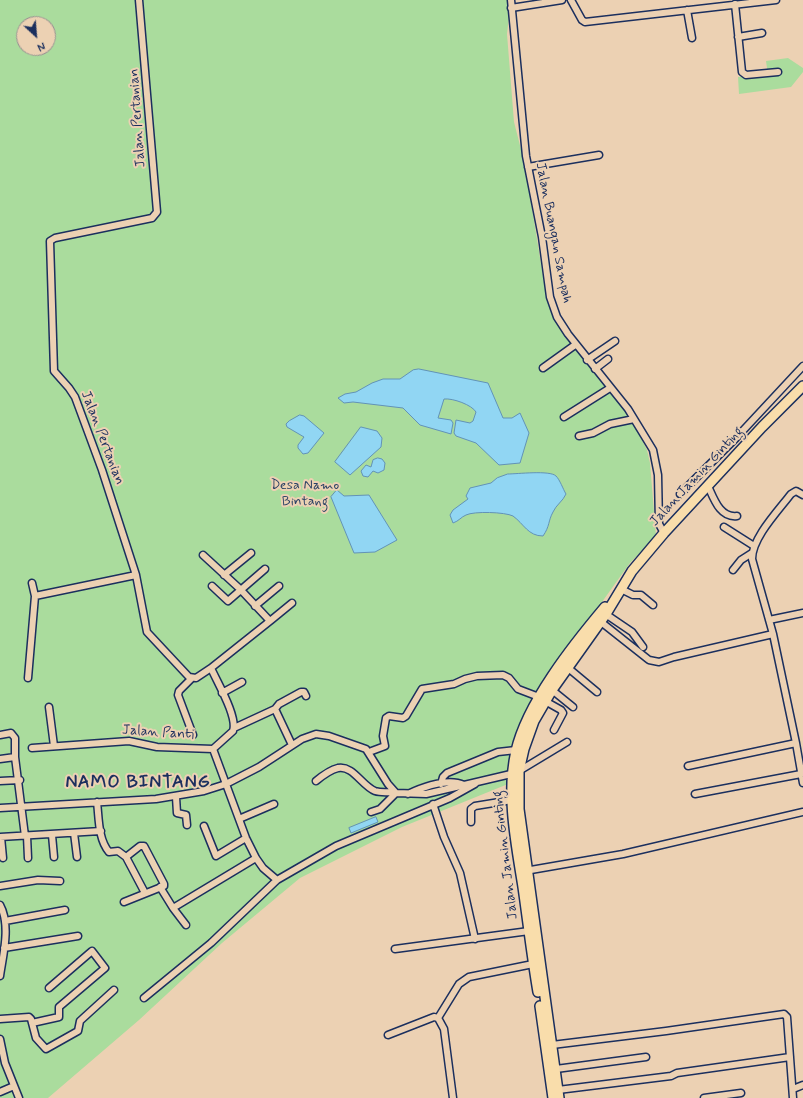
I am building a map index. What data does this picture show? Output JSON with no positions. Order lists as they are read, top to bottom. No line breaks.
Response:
{"streets":{"highway":["Jalan Jamin Ginting"],"street":["Jalan Pertanian","Jalan Buangan Sampah","Jalan Panti"]},"crossings":[["Jalan Buangan Sampah","Jalan Jamin Ginting"]],"districts":["NAMO BINTANG"],"parks":["Desa Namo Bintang"],"north":"bottom right"}
